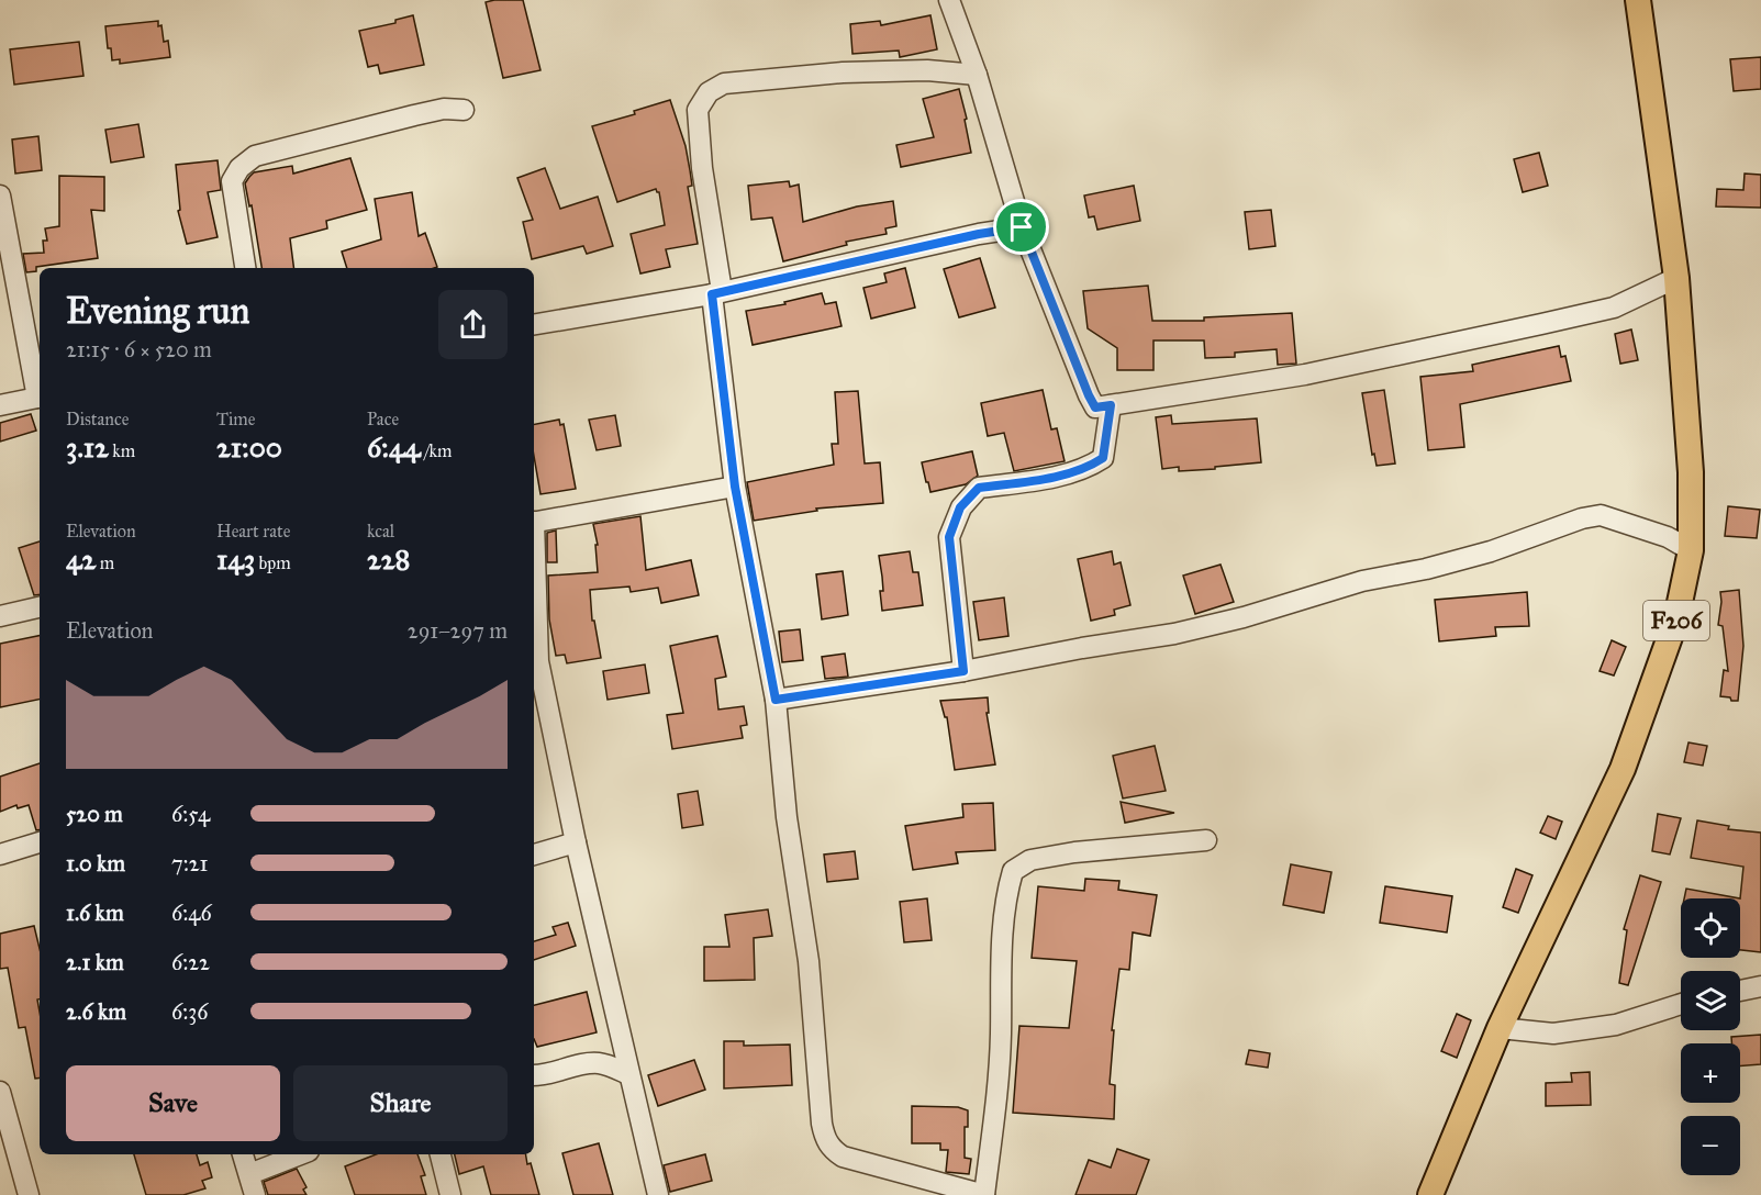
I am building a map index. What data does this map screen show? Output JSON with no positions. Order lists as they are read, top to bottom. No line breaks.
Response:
{"streets":{"main road":["F206"]},"page":{"heading":["Evening run","21:15 · 6 × 520 m"],"stats":[["Distance","3.12 km"],["Time","21:00"],["Pace","6:44 /km"],["Elevation","42 m"],["Heart rate","143 bpm"],["kcal","228"]],"chart":["Elevation","291–297 m"],"list":[{"name":"520 m","note":"6:54"},{"name":"1.0 km","note":"7:21"},{"name":"1.6 km","note":"6:46"},{"name":"2.1 km","note":"6:22"},{"name":"2.6 km","note":"6:36"}],"map_buttons":["+","−"],"buttons":["Save","Share"]}}
